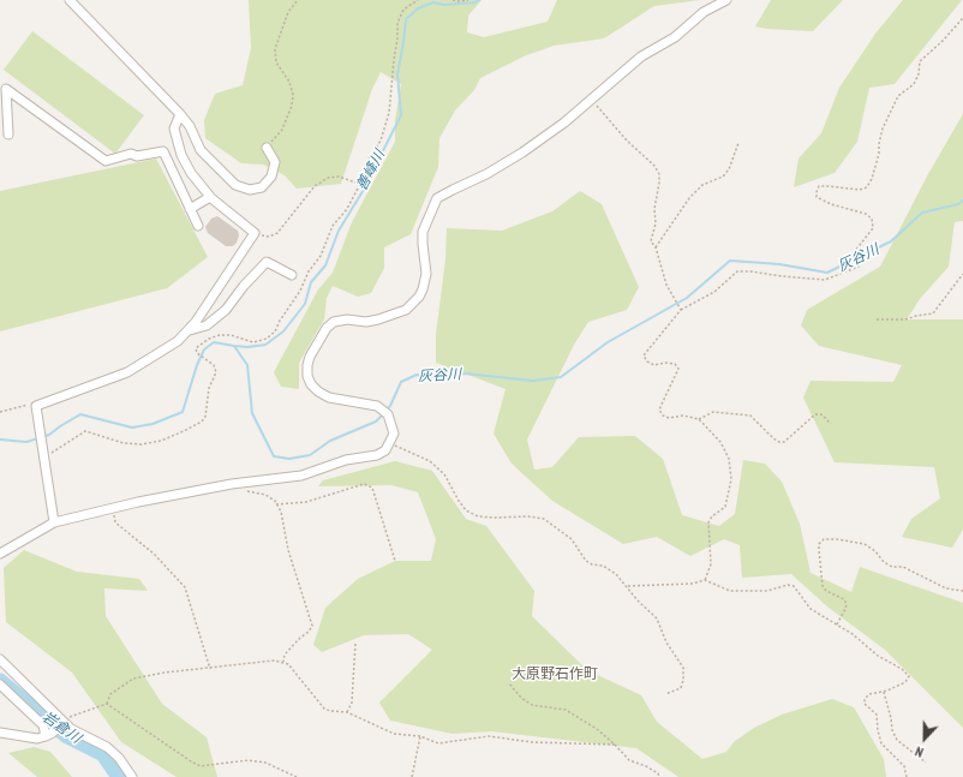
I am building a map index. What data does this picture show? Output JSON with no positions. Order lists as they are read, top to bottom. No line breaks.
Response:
{"districts":["大原野石作町"],"water":["善峰川","灰谷川","岩倉川"],"north":"bottom"}
